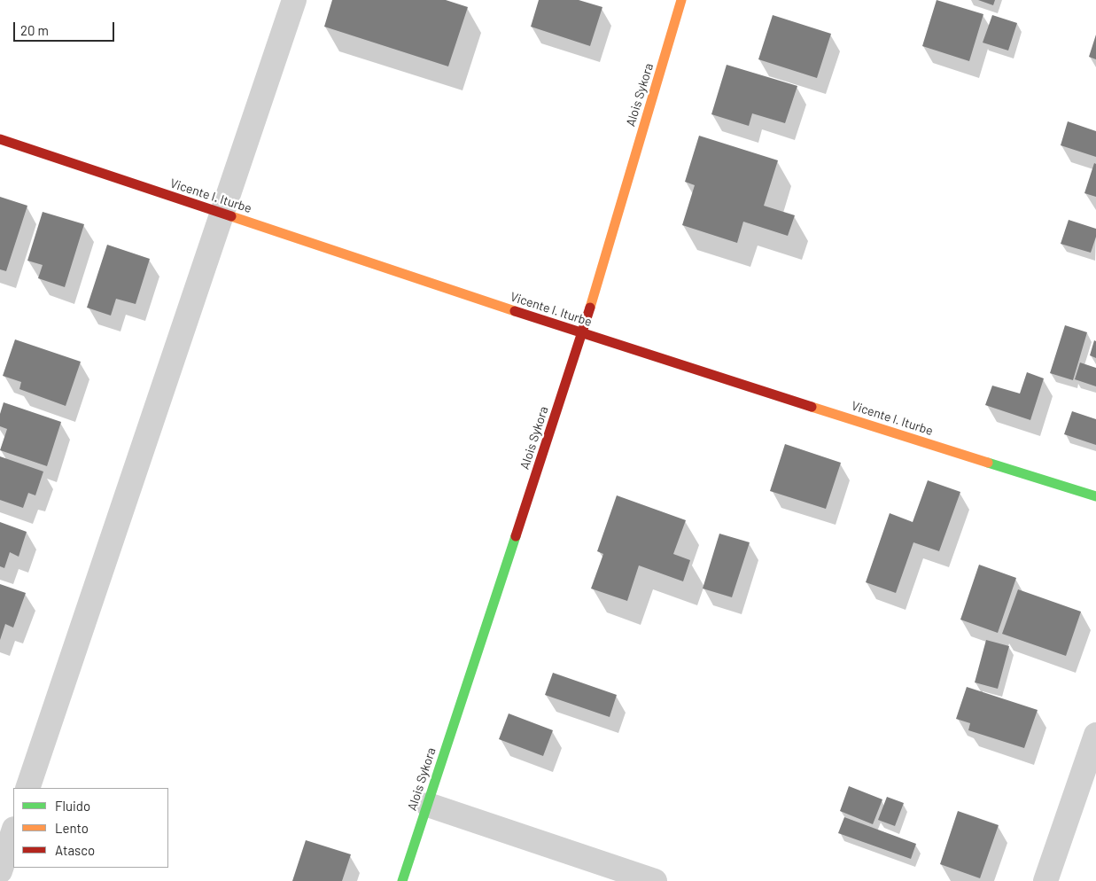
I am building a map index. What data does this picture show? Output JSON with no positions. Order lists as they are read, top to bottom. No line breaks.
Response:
{"streets":{"street":["Alois Sykora","Vicente I. Iturbe"]},"crossings":[["Alois Sykora","Vicente I. Iturbe"]],"legend":["Fluido","Lento","Atasco"],"scale_bar":"20 m"}
